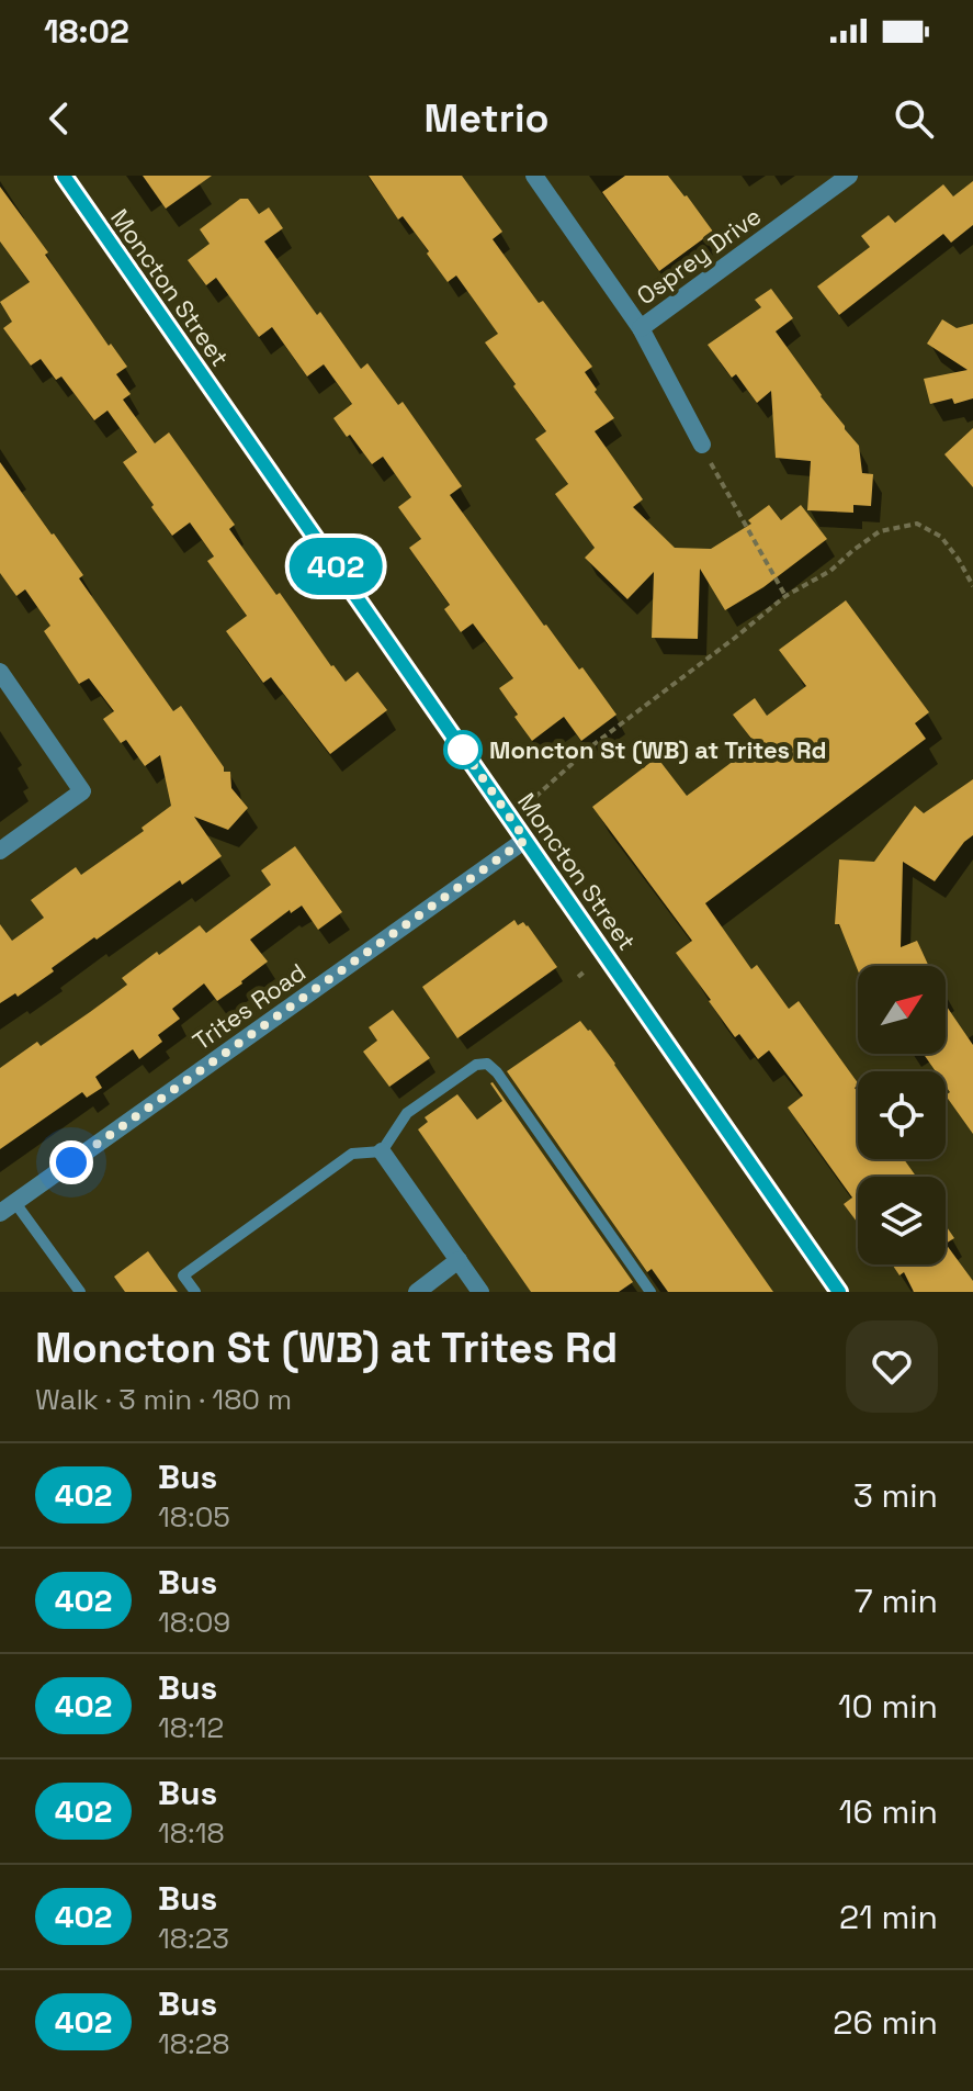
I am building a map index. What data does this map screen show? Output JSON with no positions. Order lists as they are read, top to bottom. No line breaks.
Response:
{"streets":{"street":["Osprey Drive","Moncton Street","Trites Road"]},"crossings":[["Moncton Street","Trites Road"]],"places":["Moncton St (WB) at Trites Rd"],"lines":["bus line 402"],"north":"top right","page":{"status":"18:02","header":"Metrio","on_map":"402","heading":["Moncton St (WB) at Trites Rd","Walk · 3 min · 180 m"],"list":[{"mark":"402","name":"Bus","note":"18:05","value":"3 min"},{"mark":"402","name":"Bus","note":"18:09","value":"7 min"},{"mark":"402","name":"Bus","note":"18:12","value":"10 min"},{"mark":"402","name":"Bus","note":"18:18","value":"16 min"},{"mark":"402","name":"Bus","note":"18:23","value":"21 min"},{"mark":"402","name":"Bus","note":"18:28","value":"26 min"}]}}
